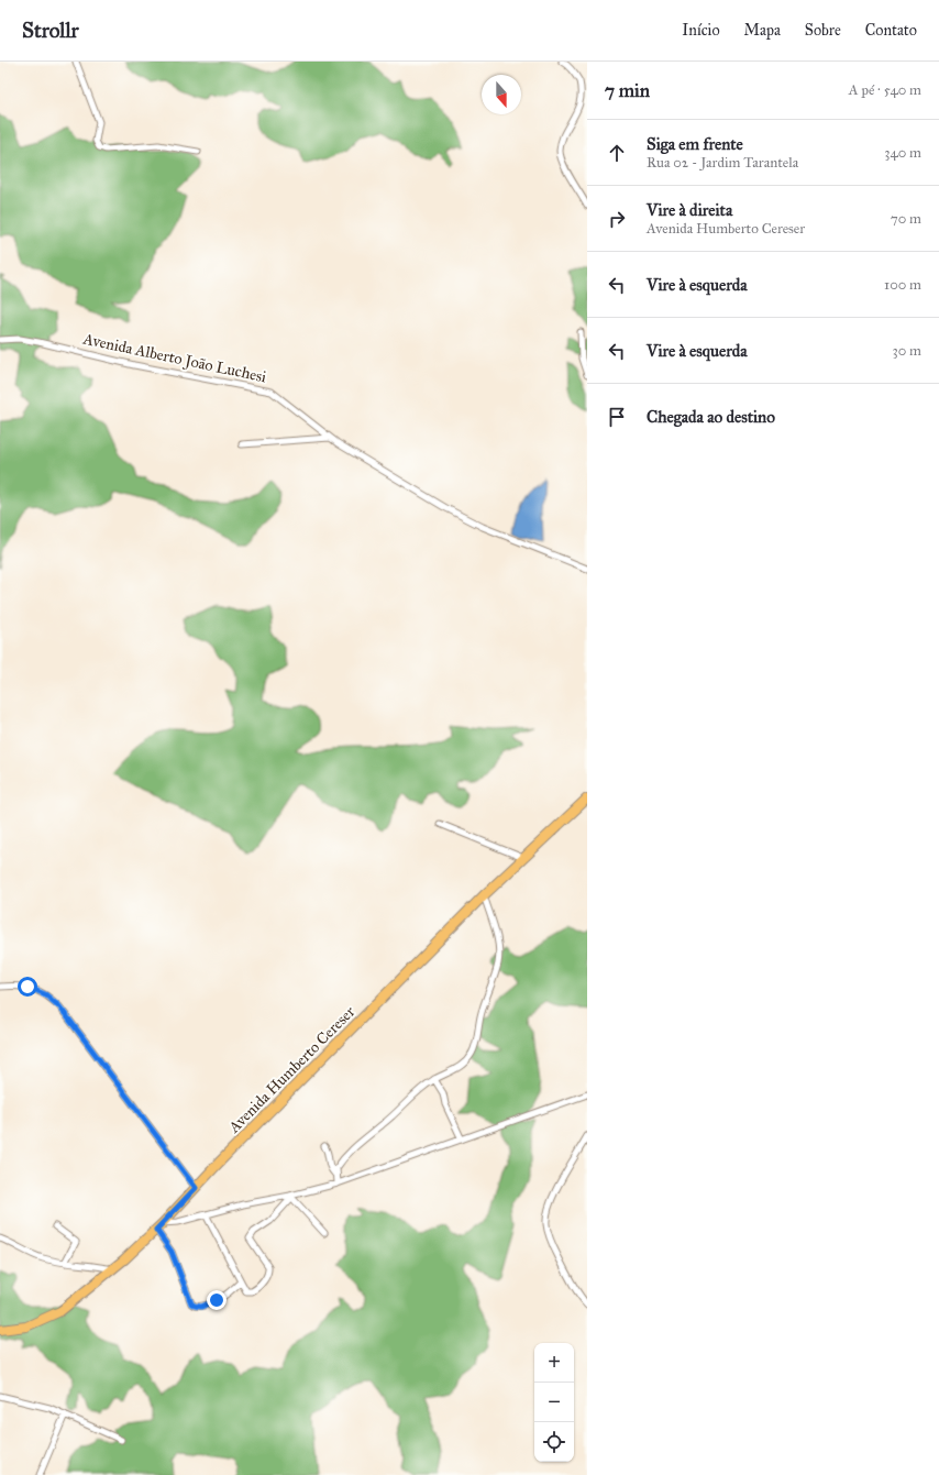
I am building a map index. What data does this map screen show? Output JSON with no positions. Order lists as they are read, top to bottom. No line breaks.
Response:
{"streets":{"main road":["Avenida Humberto Cereser"],"street":["Avenida Alberto João Luchesi"]},"north":"bottom","page":{"header":"Strollr","nav":["Início","Mapa","Sobre","Contato"],"heading":["7 min","A pé · 540 m"],"list":[["Siga em frente","Rua 02 - Jardim Tarantela","340 m"],["Vire à direita","Avenida Humberto Cereser","70 m"],["Vire à esquerda","100 m"],["Vire à esquerda","30 m"],"Chegada ao destino"],"map_buttons":["+","−"]}}
